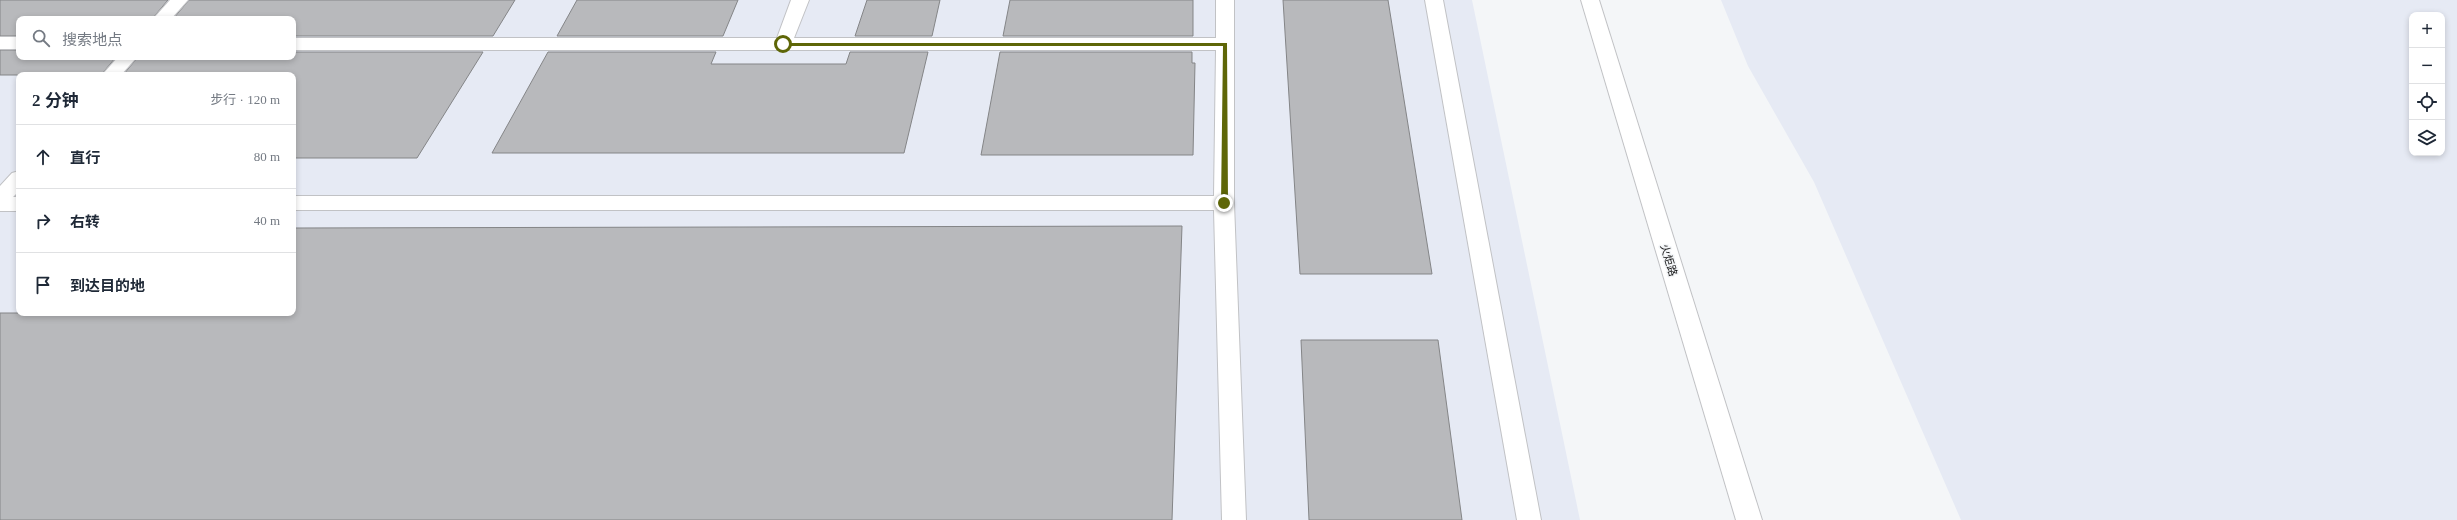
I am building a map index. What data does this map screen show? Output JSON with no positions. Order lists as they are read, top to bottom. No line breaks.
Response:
{"streets":{"main road":["火炬路"]},"page":{"map_buttons":["+","−"],"search":"搜索地点","heading":["2 分钟","步行 · 120 m"],"list":[["直行","80 m"],["右转","40 m"],"到达目的地"]}}
